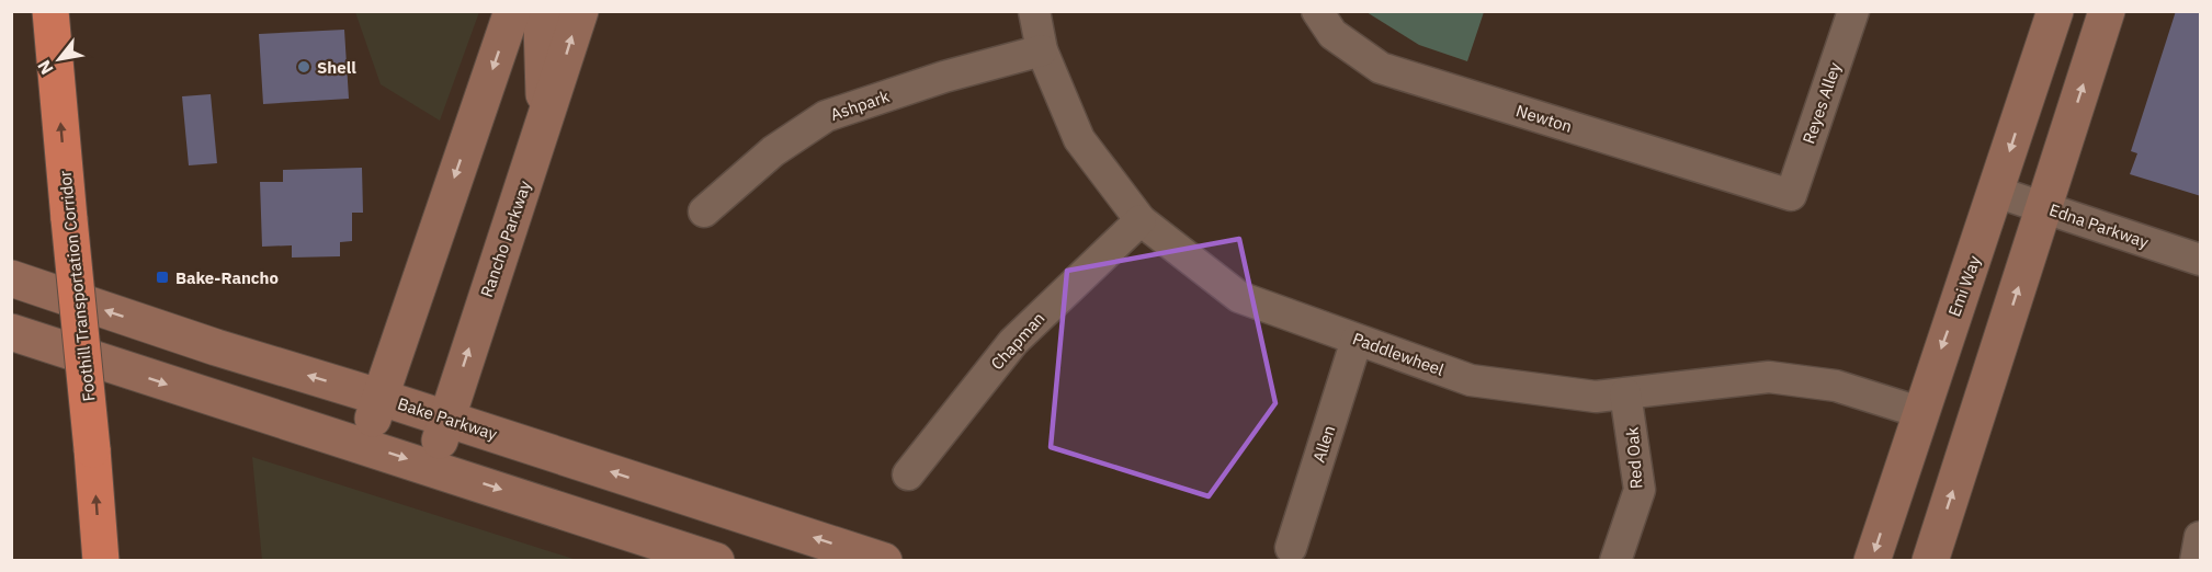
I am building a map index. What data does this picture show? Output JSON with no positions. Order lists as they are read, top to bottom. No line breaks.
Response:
{"streets":{"highway":["Foothill Transportation Corridor"],"main road":["Rancho Parkway","Emi Way","Bake Parkway"],"street":["Reyes Alley","Ashpark","Newton","Edna Parkway","Chapman","Paddlewheel","Allen","Red Oak"]},"crossings":[["Reyes Alley","Newton"],["Ashpark","Paddlewheel"],["Edna Parkway","Emi Way"],["Rancho Parkway","Bake Parkway"],["Emi Way","Paddlewheel"],["Chapman","Paddlewheel"],["Paddlewheel","Allen"],["Paddlewheel","Red Oak"]],"one_way":["Foothill Transportation Corridor"],"places":{"other":["Shell"],"transit":["Bake-Rancho"]},"north":"bottom left"}
